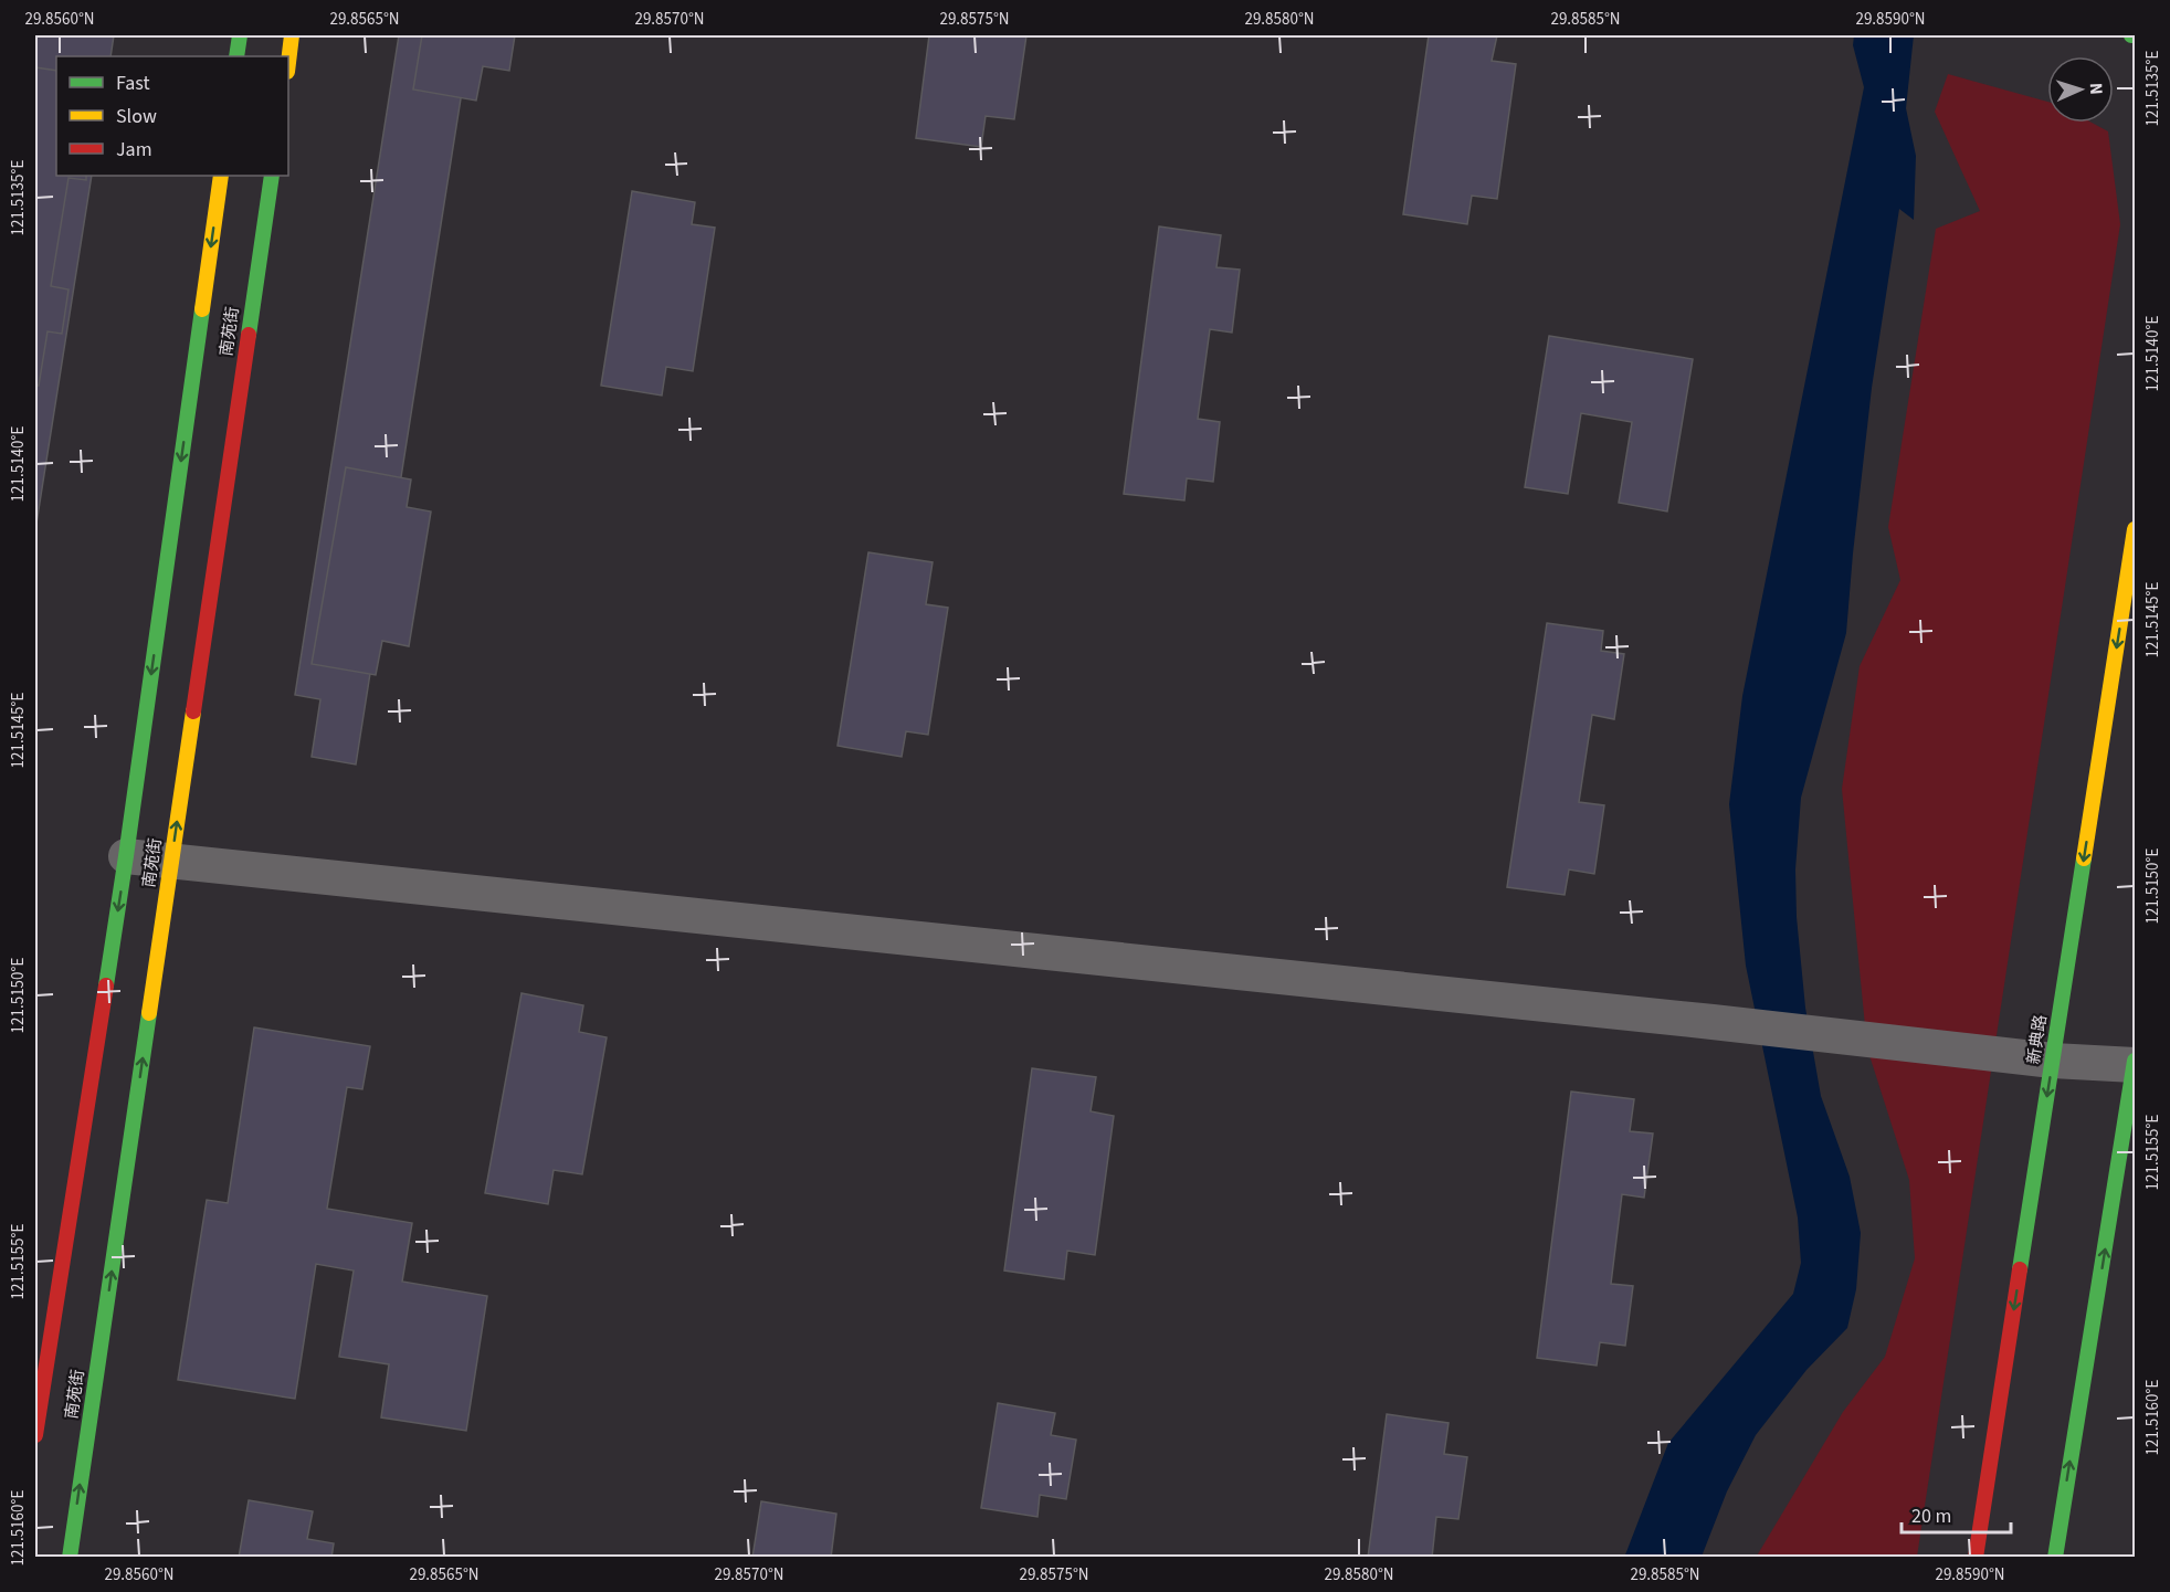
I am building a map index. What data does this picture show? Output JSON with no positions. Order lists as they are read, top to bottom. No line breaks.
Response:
{"streets":{"street":["南苑街","新典路"]},"legend":["Fast","Slow","Jam"],"scale_bar":"20 m","north":"right","coordinates":["29.8560°N","29.8565°N","29.8570°N","29.8575°N","29.8580°N","29.8585°N","29.8590°N","121.5135°E","121.5140°E","121.5145°E","121.5150°E","121.5155°E","121.5160°E"]}
